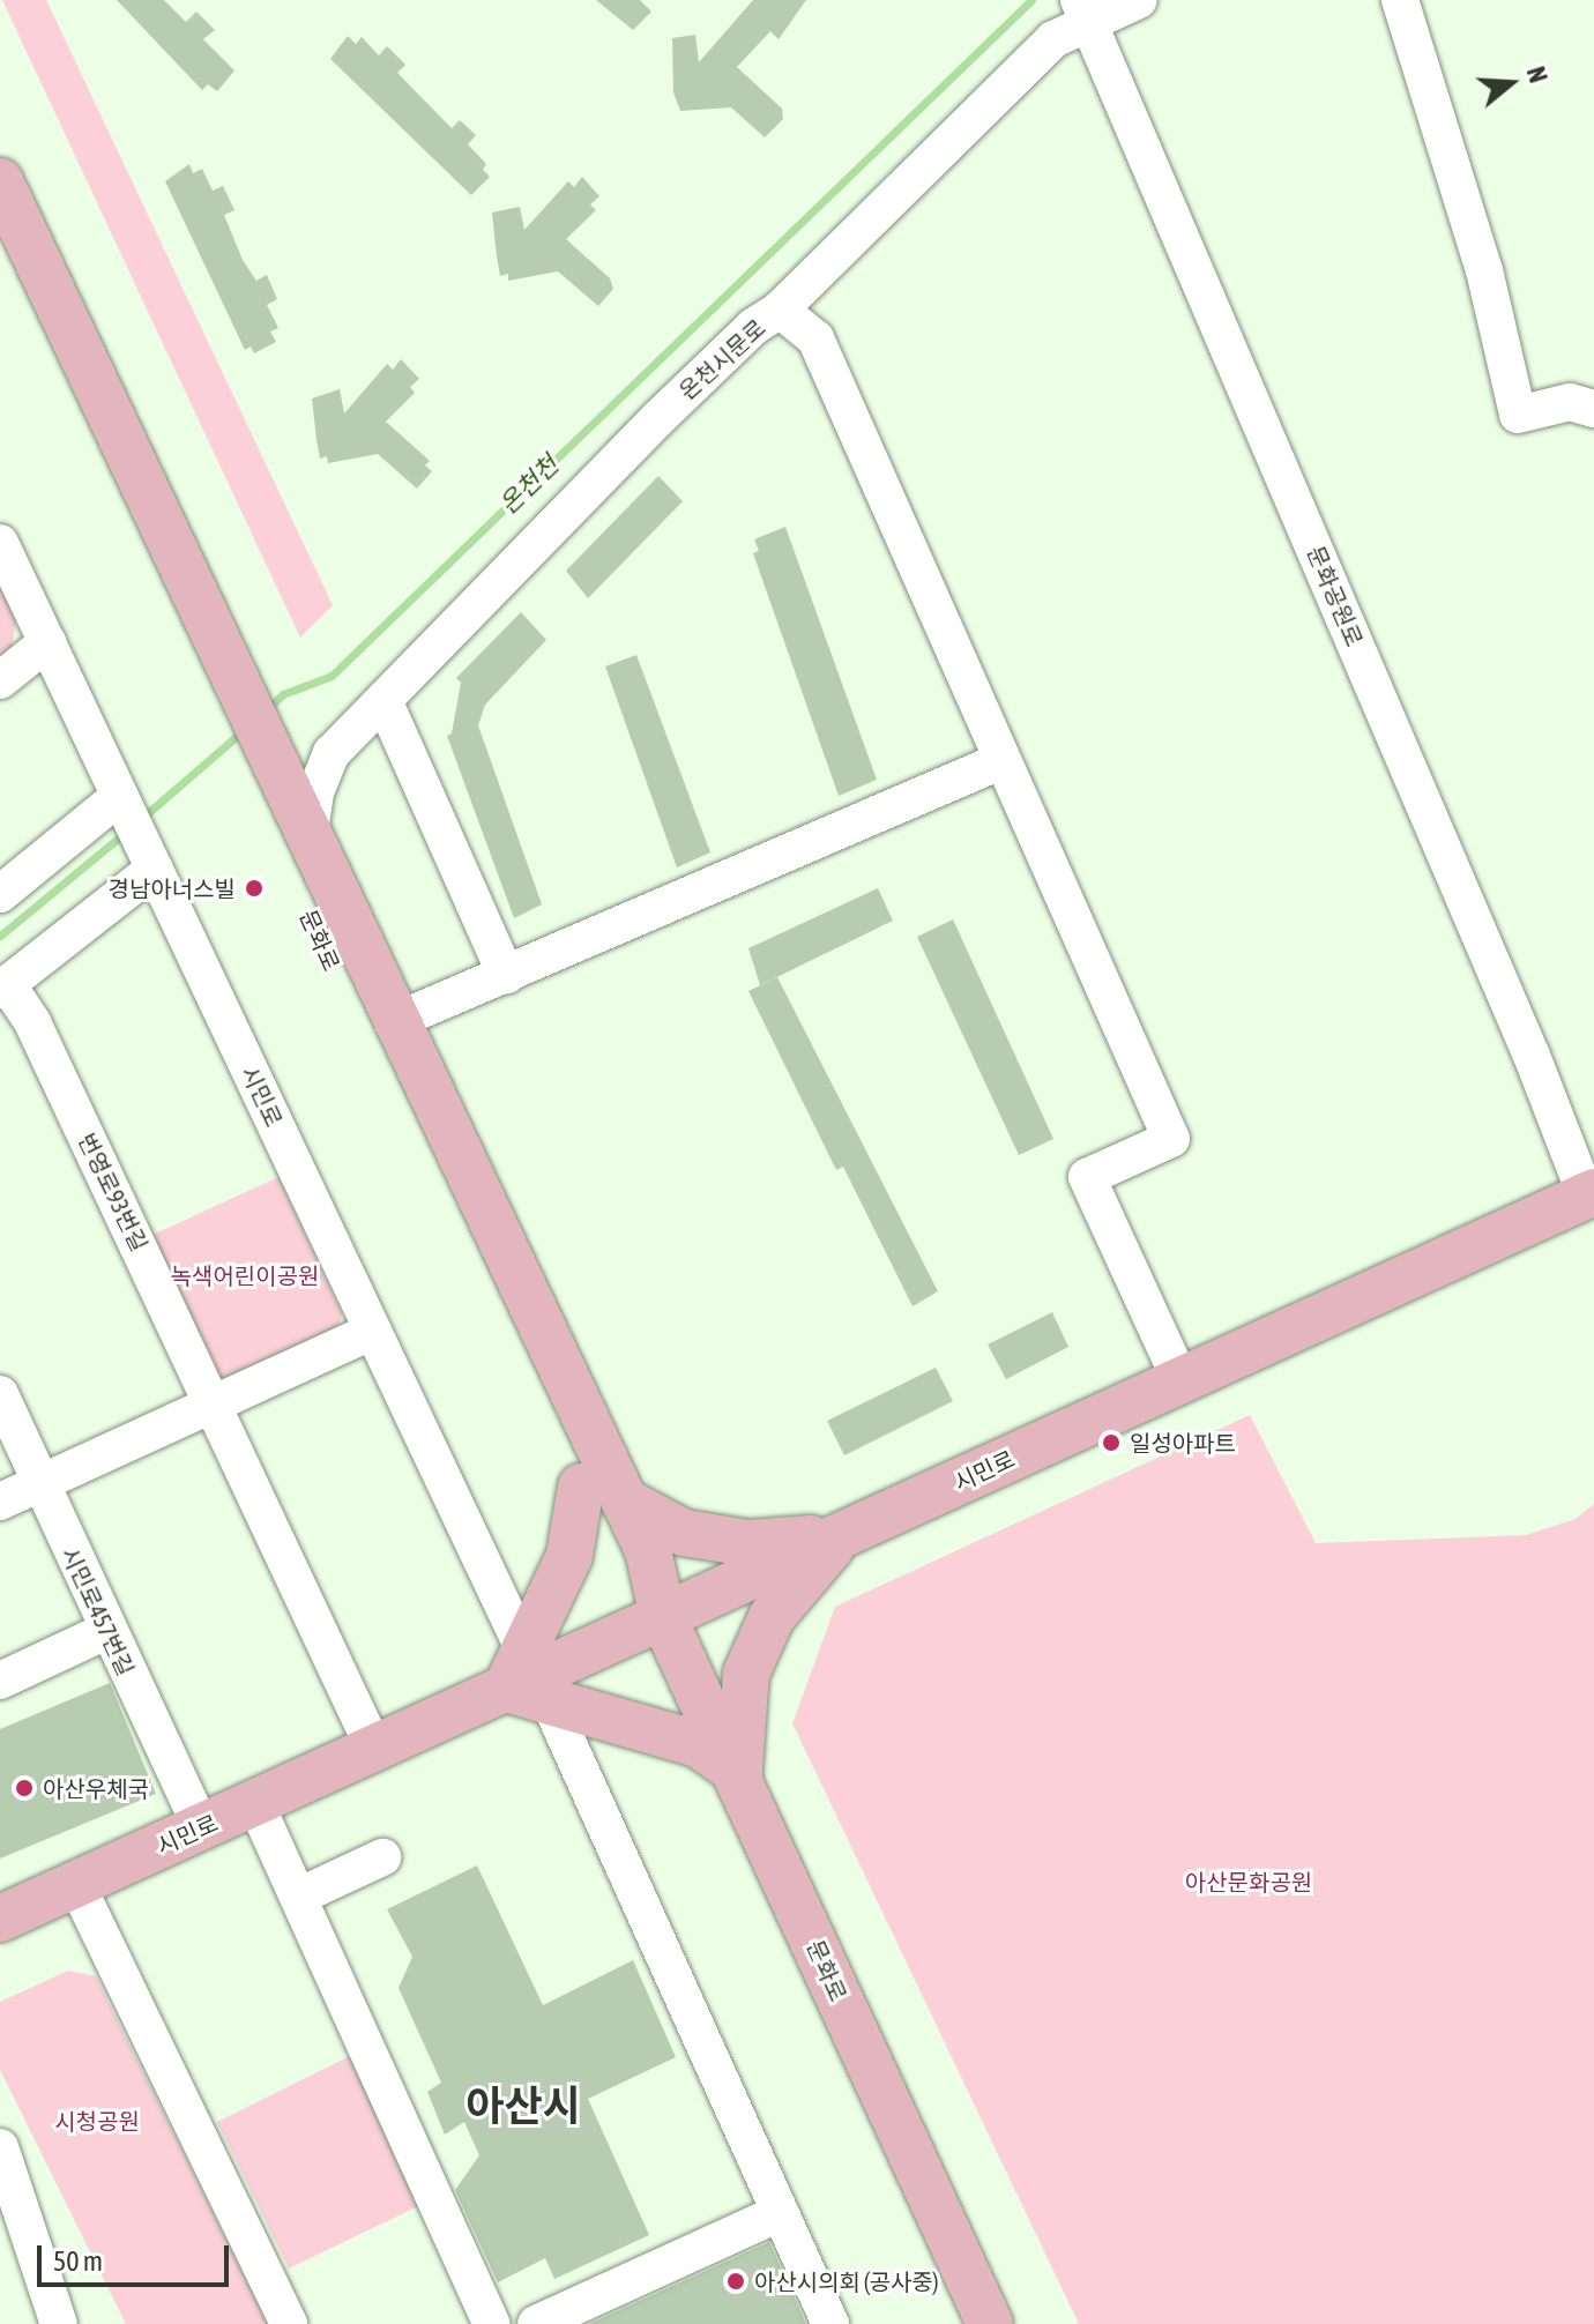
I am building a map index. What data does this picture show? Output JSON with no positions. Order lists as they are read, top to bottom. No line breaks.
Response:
{"streets":{"main road":["문화로","시민로"],"street":["온천시문로","문화공원로","번영로93번길","시민로457번길"]},"crossings":[["온천시문로","문화공원로"],["문화공원로","시민로"],["문화로","시민로"],["시민로","시민로457번길"]],"districts":["아산시"],"water":["온천천"],"parks":["녹색어린이공원","아산문화공원","시청공원"],"places":["경남아너스빌","일성아파트","아산우체국","아산시의회 (공사중)"],"scale_bar":"50 m","north":"right"}
